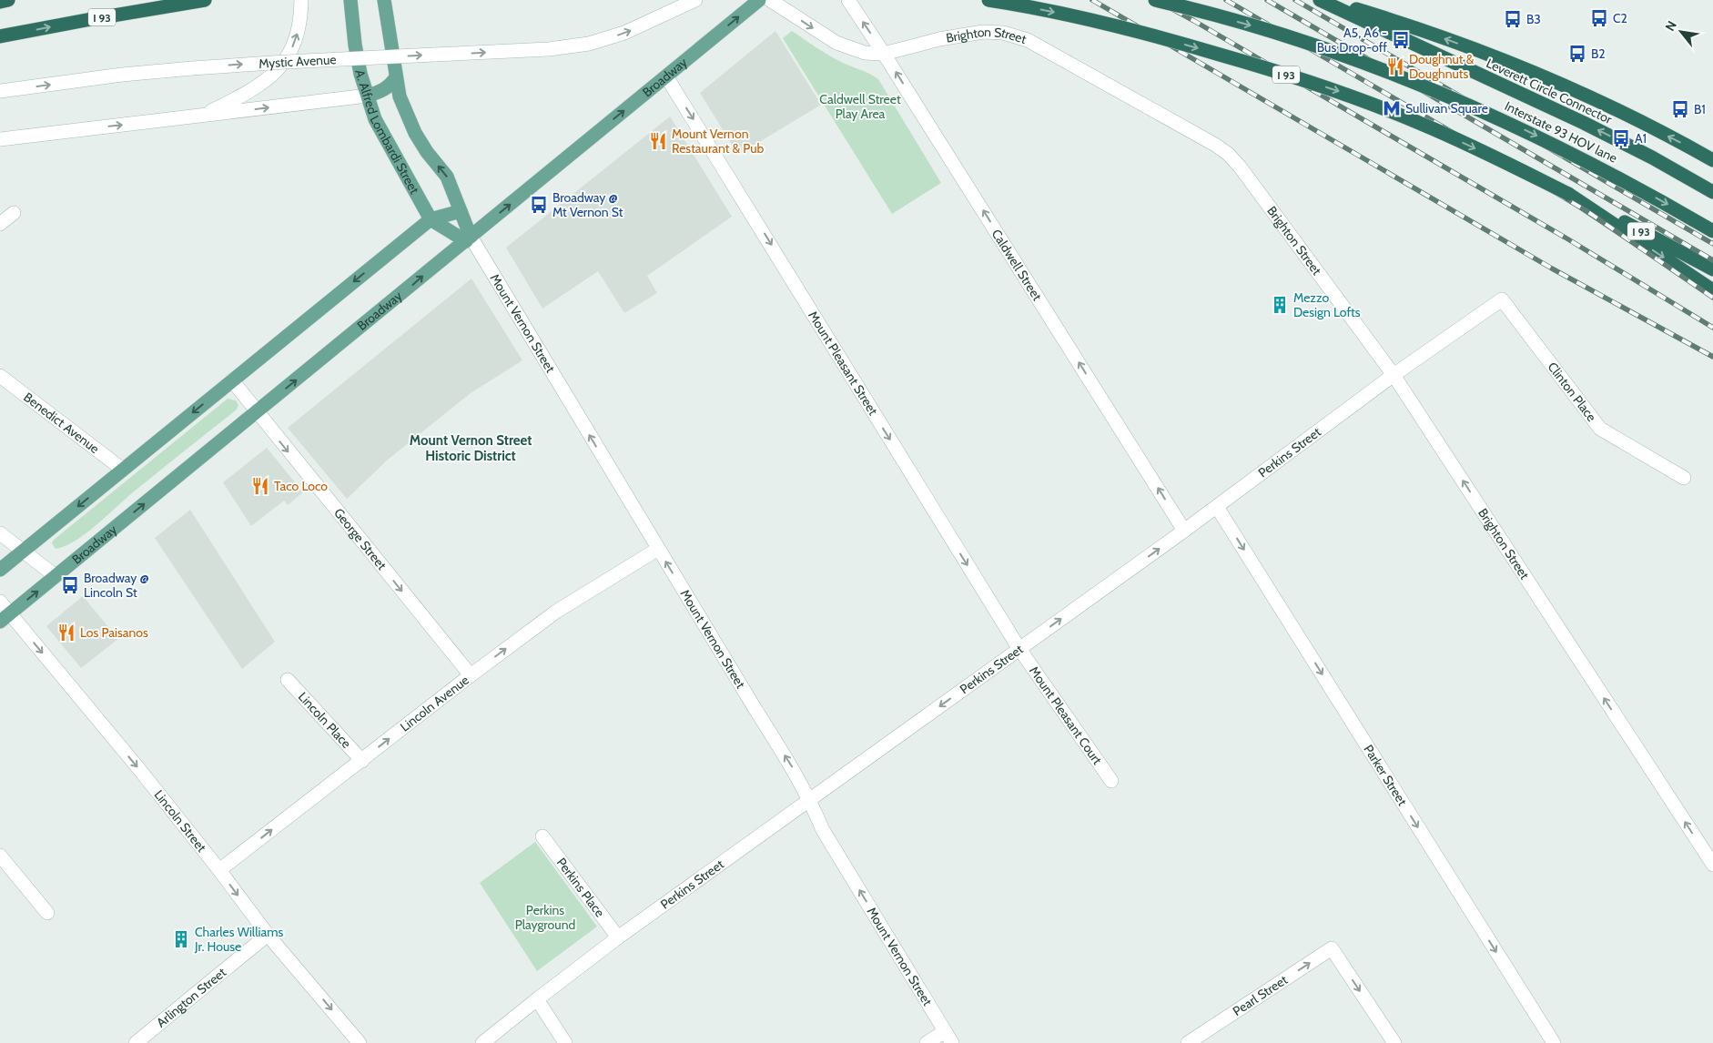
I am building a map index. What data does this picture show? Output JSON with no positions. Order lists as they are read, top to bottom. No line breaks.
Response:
{"streets":{"highway":["I 93","Leverett Circle Connector","Interstate 93 HOV lane"],"main road":["Broadway","A. Alfred Lombardi Street"],"street":["Brighton Street","Mystic Avenue","Caldwell Street","Mount Vernon Street","Mount Pleasant Street","Clinton Place","Benedict Avenue","Perkins Street","George Street","Lincoln Avenue","Mount Pleasant Court","Lincoln Place","Parker Street","Lincoln Street","Perkins Place","Pearl Street","Arlington Street"]},"crossings":[["Brighton Street","Caldwell Street"],["Brighton Street","Perkins Street"],["Broadway","A. Alfred Lombardi Street"],["Broadway","Mount Vernon Street"],["Broadway","Mount Pleasant Street"],["Broadway","George Street"],["Broadway","Lincoln Street"],["A. Alfred Lombardi Street","Mount Vernon Street"],["Caldwell Street","Perkins Street"],["Mount Vernon Street","Perkins Street"],["Mount Vernon Street","Lincoln Avenue"],["Mount Pleasant Street","Perkins Street"],["Mount Pleasant Street","Mount Pleasant Court"],["Clinton Place","Perkins Street"],["Perkins Street","Mount Pleasant Court"],["Perkins Street","Parker Street"],["Perkins Street","Perkins Place"],["George Street","Lincoln Avenue"],["Lincoln Avenue","Lincoln Place"],["Lincoln Avenue","Lincoln Street"],["Lincoln Street","Arlington Street"]],"one_way":["Caldwell Street","Mount Vernon Street","Mount Pleasant Street","George Street","Lincoln Avenue","Parker Street","Lincoln Street"],"districts":["Mount Vernon Street Historic District"],"parks":["Caldwell Street Play Area","Perkins Playground"],"places":{"bus stop":["C2","B3","A5, A6 - Bus Drop-off","B2","B1","A1","Broadway @ Mt Vernon St","Broadway @ Lincoln St"],"restaurant":["Doughnut & Doughnuts","Mount Vernon Restaurant & Pub","Taco Loco","Los Paisanos"],"metro station":["Sullivan Square"],"building":["Mezzo Design Lofts","Charles Williams Jr. House"]},"north":"top left"}
